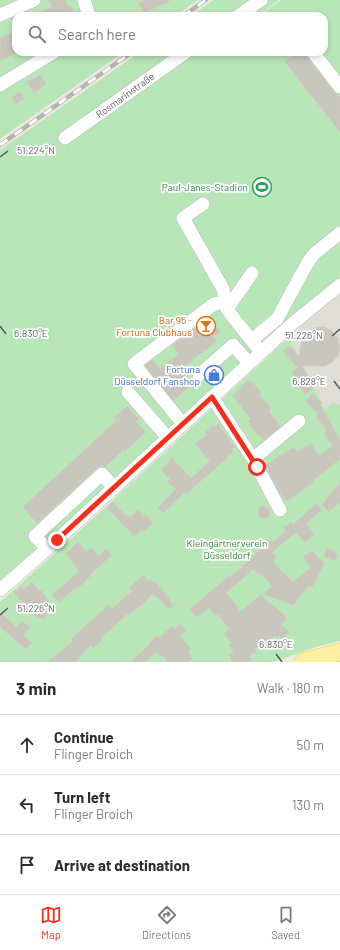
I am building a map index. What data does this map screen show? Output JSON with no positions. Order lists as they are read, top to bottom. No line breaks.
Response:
{"streets":{"street":["Rosmarinstraße"]},"parks":["Kleingärtnerverein Düsseldorf"],"places":{"sports":["Paul-Janes-Stadion"],"bar":["Bar 95 - Fortuna Clubhaus"],"shop":["Fortuna Düsseldorf Fanshop"]},"page":{"search":"Search here","heading":["3 min","Walk · 180 m"],"list":[["Continue","Flinger Broich","50 m"],["Turn left","Flinger Broich","130 m"],"Arrive at destination"],"nav":["Map","Directions","Saved"]},"coordinates":["51.224°N","6.830°E","51.226°N","6.828°E"]}
